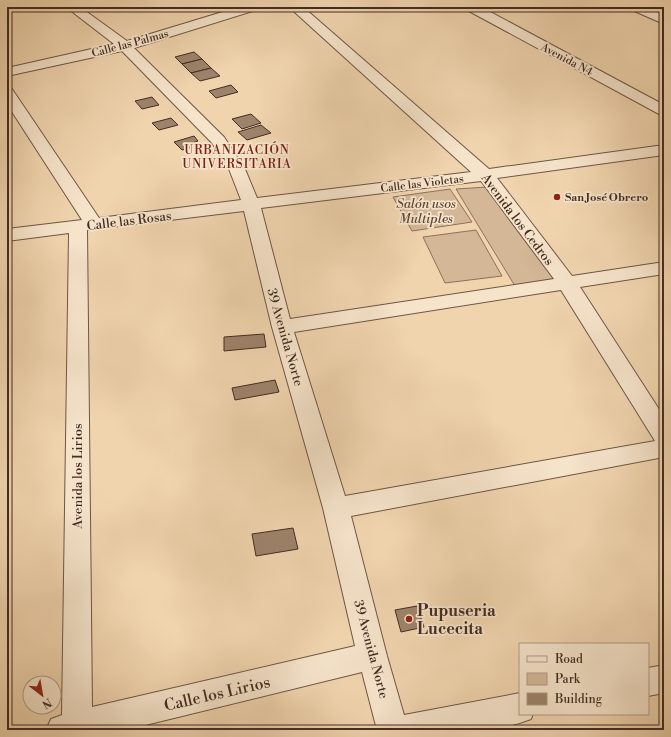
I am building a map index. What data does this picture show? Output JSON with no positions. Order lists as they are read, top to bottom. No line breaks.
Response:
{"streets":{"street":["Calle las Palmas","Avenida N4","Calle las Violetas","Avenida los Cedros","Calle las Rosas","39 Avenida Norte","Avenida los Lirios","Calle los Lirios"]},"crossings":[["Calle las Palmas","39 Avenida Norte"],["Calle las Violetas","Avenida los Cedros"],["Calle las Violetas","Calle las Rosas"],["Calle las Violetas","39 Avenida Norte"],["Calle las Rosas","39 Avenida Norte"],["Calle las Rosas","Avenida los Lirios"],["39 Avenida Norte","Calle los Lirios"],["Avenida los Lirios","Calle los Lirios"]],"districts":["URBANIZACIÓN UNIVERSITARIA"],"parks":["Salón usos Multiples"],"places":["San José Obrero","Pupuseria Lucecita"],"legend":["Road","Park","Building"],"north":"bottom right"}
